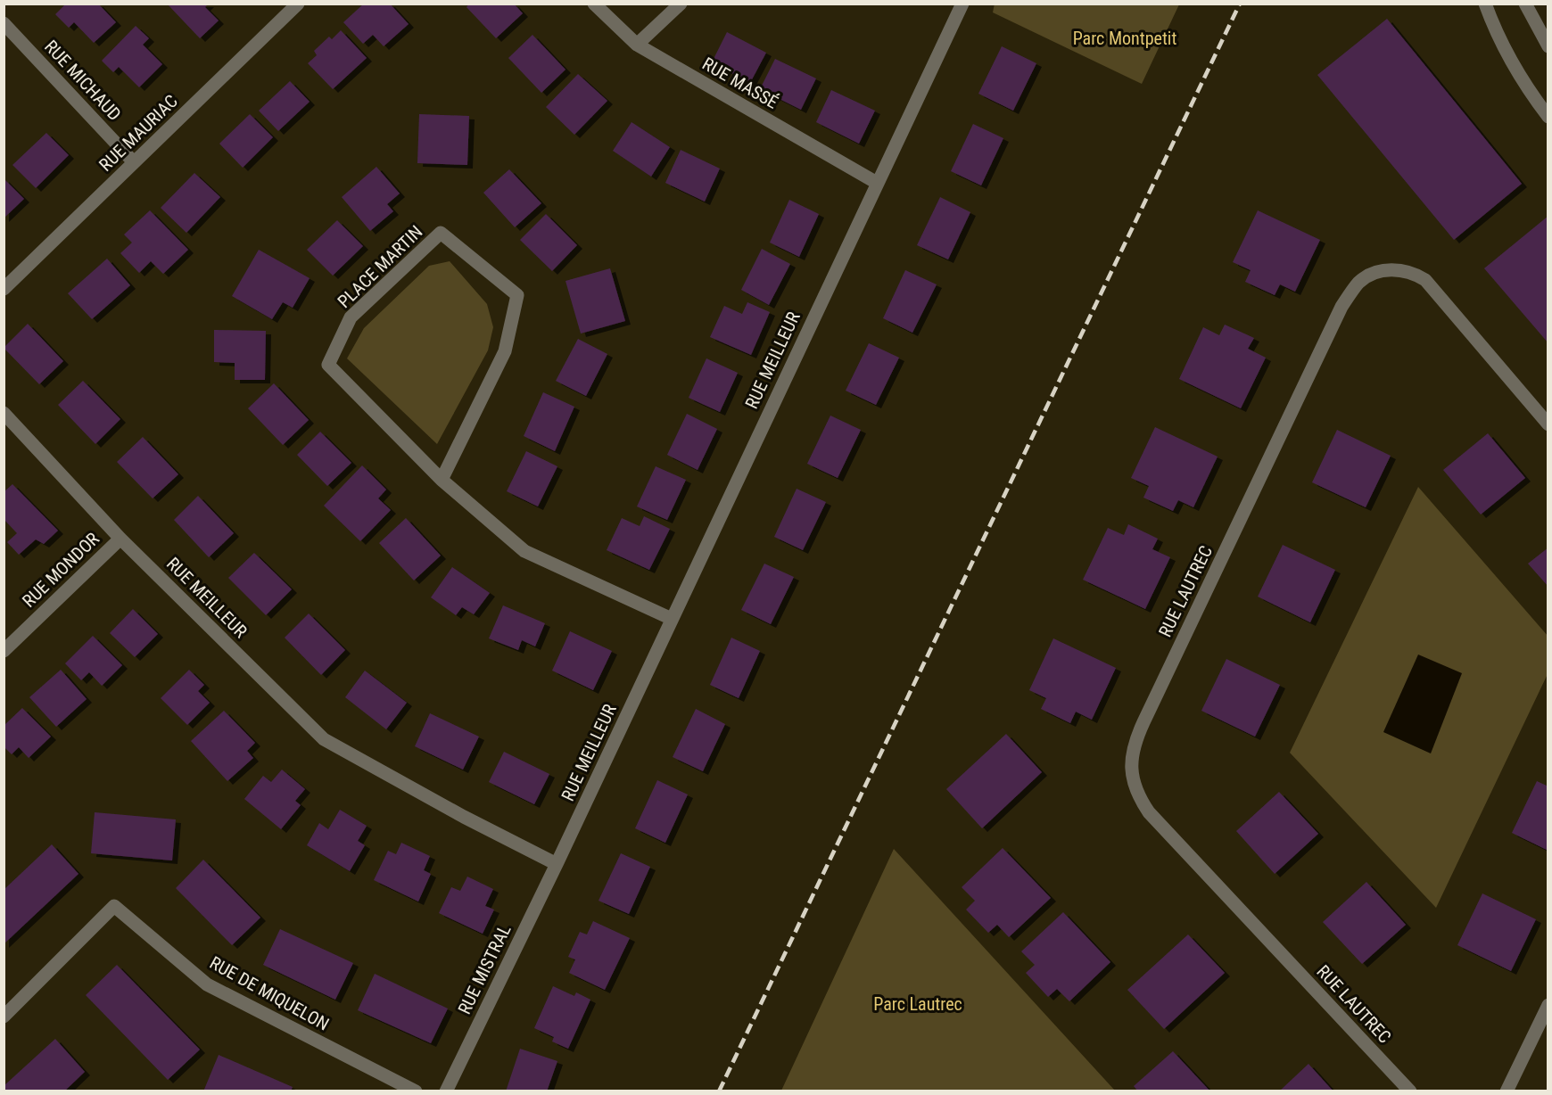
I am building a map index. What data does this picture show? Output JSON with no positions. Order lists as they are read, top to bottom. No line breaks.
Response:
{"streets":{"street":["RUE MICHAUD","RUE MASSÉ","RUE MAURIAC","PLACE MARTIN","RUE MEILLEUR","RUE MONDOR","RUE LAUTREC","RUE MISTRAL","RUE DE MIQUELON"]},"crossings":[["RUE MICHAUD","RUE MAURIAC"],["RUE MASSÉ","RUE MEILLEUR"],["PLACE MARTIN","RUE MEILLEUR"],["RUE MEILLEUR","RUE MONDOR"],["RUE MEILLEUR","RUE MISTRAL"]],"parks":["Parc Montpetit","Parc Lautrec"]}
